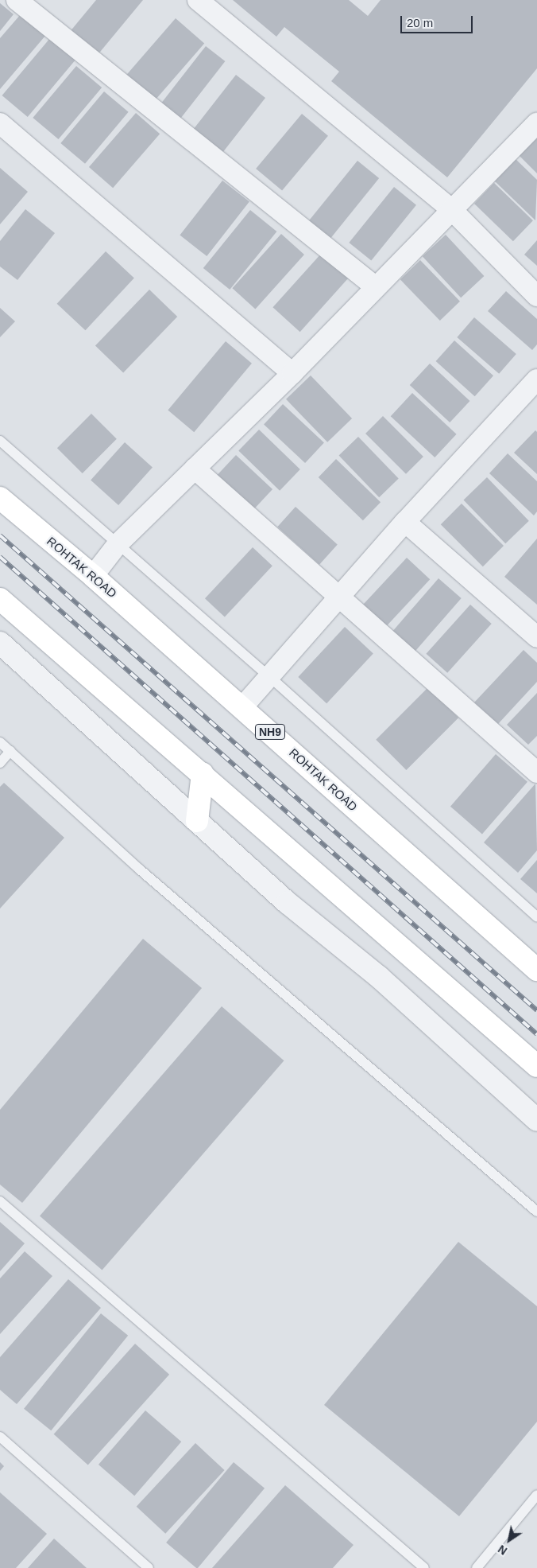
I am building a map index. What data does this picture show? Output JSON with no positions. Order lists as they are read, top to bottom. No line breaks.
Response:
{"streets":{"highway":["ROHTAK ROAD","NH9"]},"scale_bar":"20 m","north":"bottom left"}
